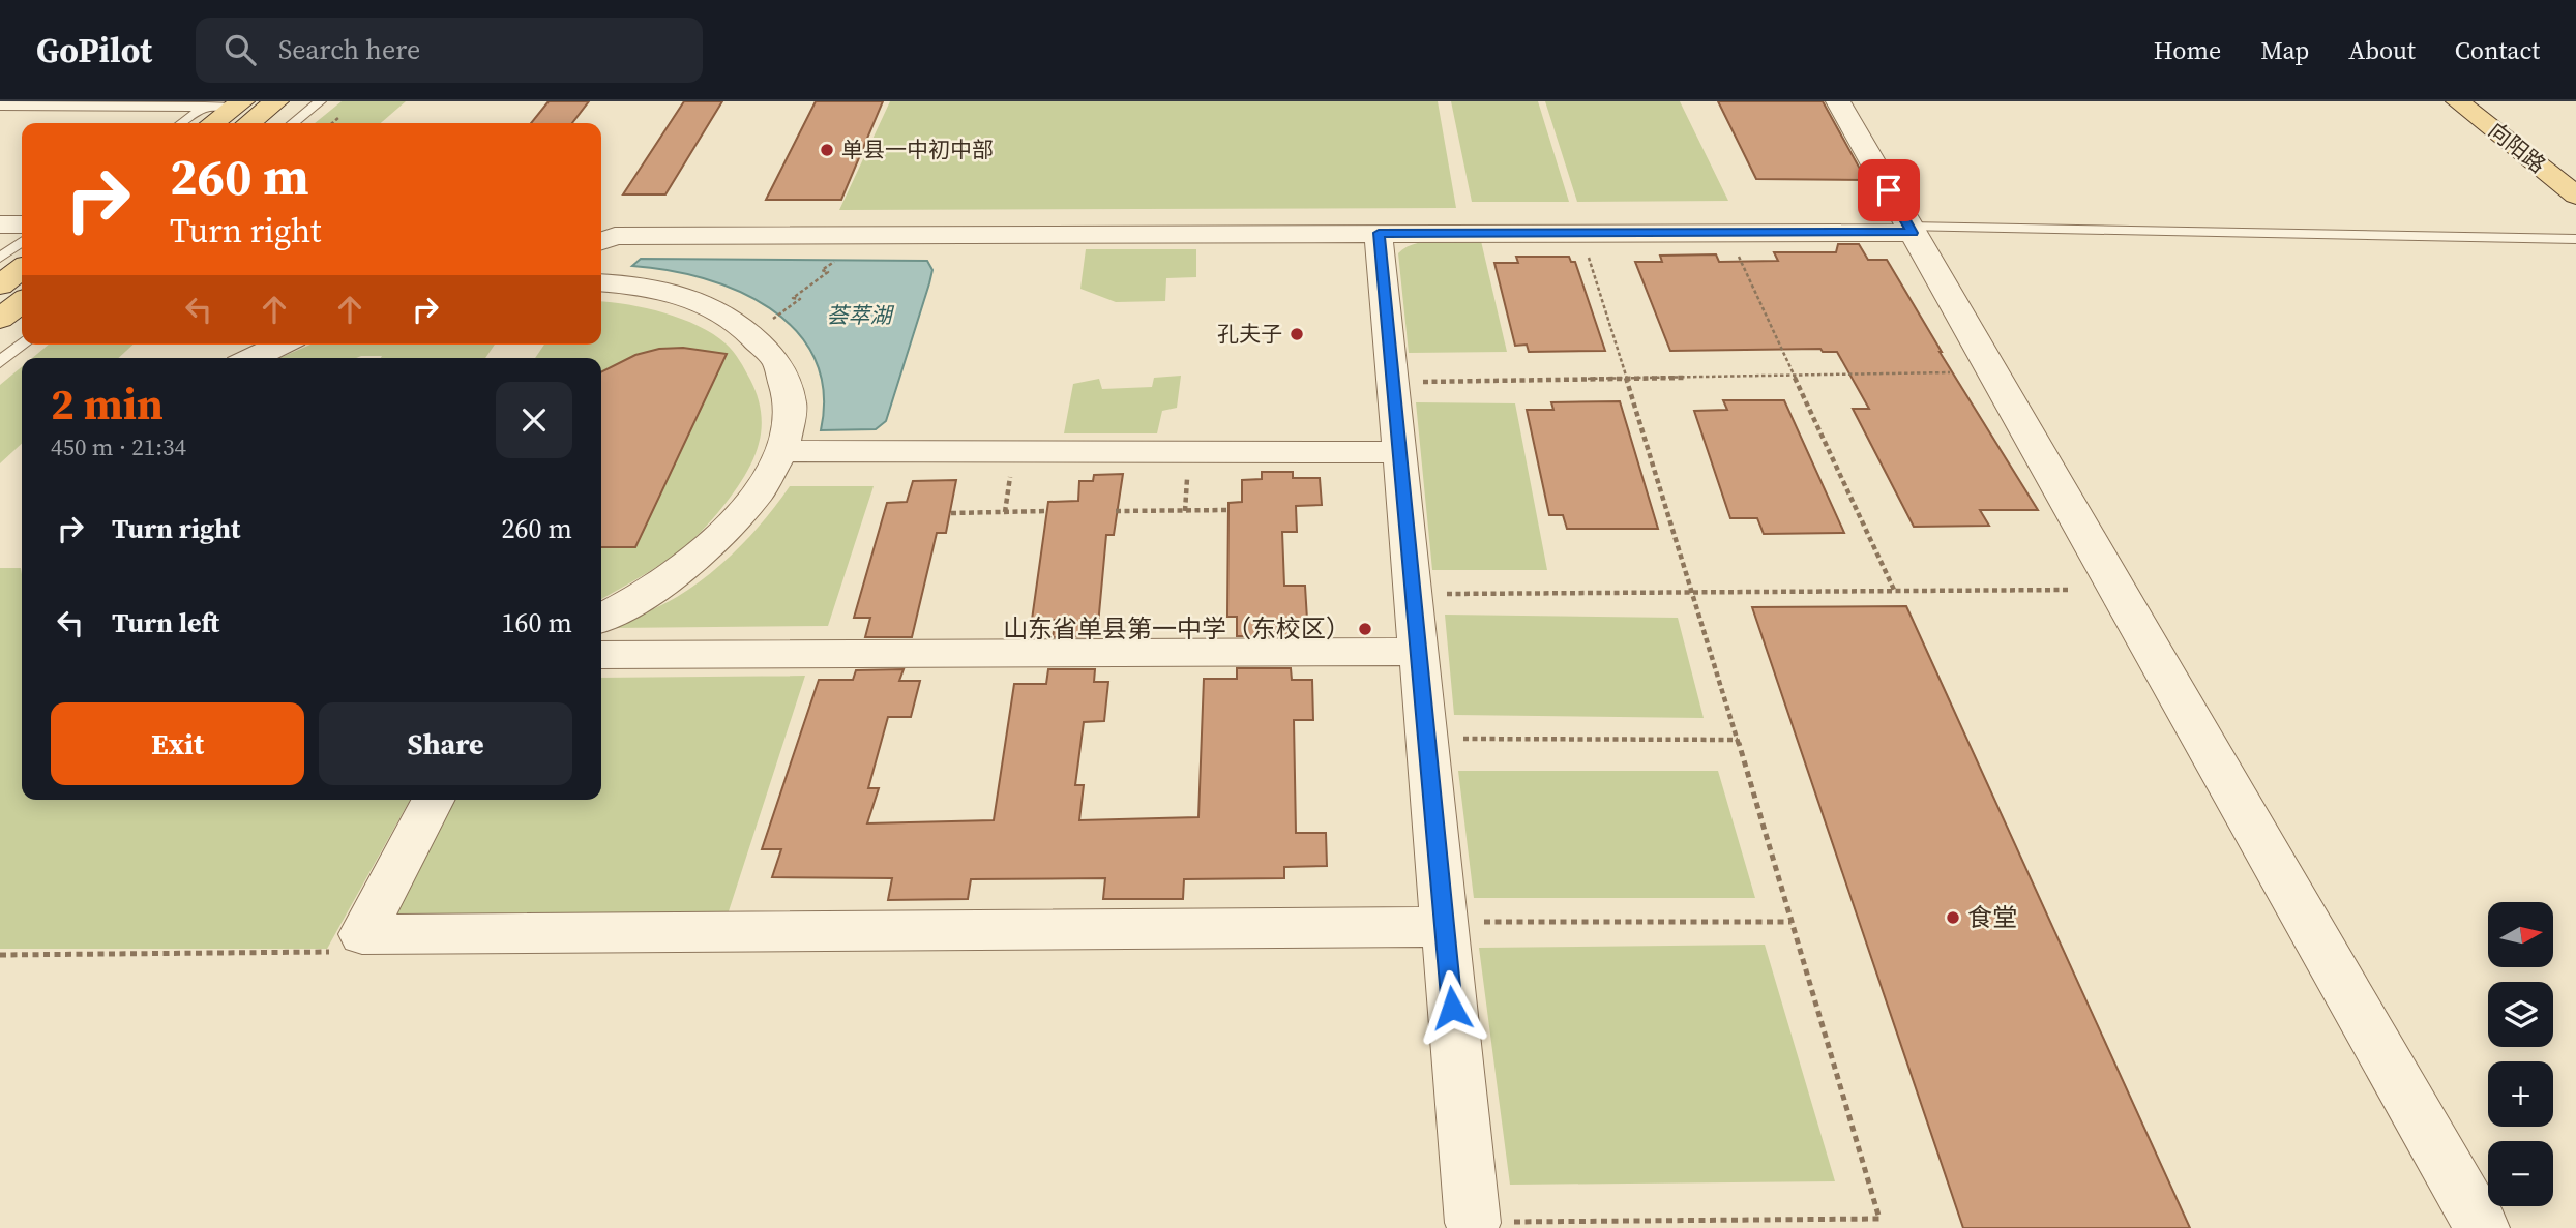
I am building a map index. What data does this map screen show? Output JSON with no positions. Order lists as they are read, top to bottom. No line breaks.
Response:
{"streets":{"main road":["向阳路"]},"water":["荟萃湖"],"places":["单县一中初中部","孔夫子","山东省单县第一中学（东校区）","食堂"],"north":"right","page":{"header":"GoPilot","search":"Search here","nav":["Home","Map","About","Contact"],"turn":["260 m","Turn right"],"heading":["2 min","450 m · 21:34"],"list":[{"name":"Turn right","value":"260 m"},{"name":"Turn left","value":"160 m"}],"buttons":["Exit","Share"],"map_buttons":["+","−"]}}
